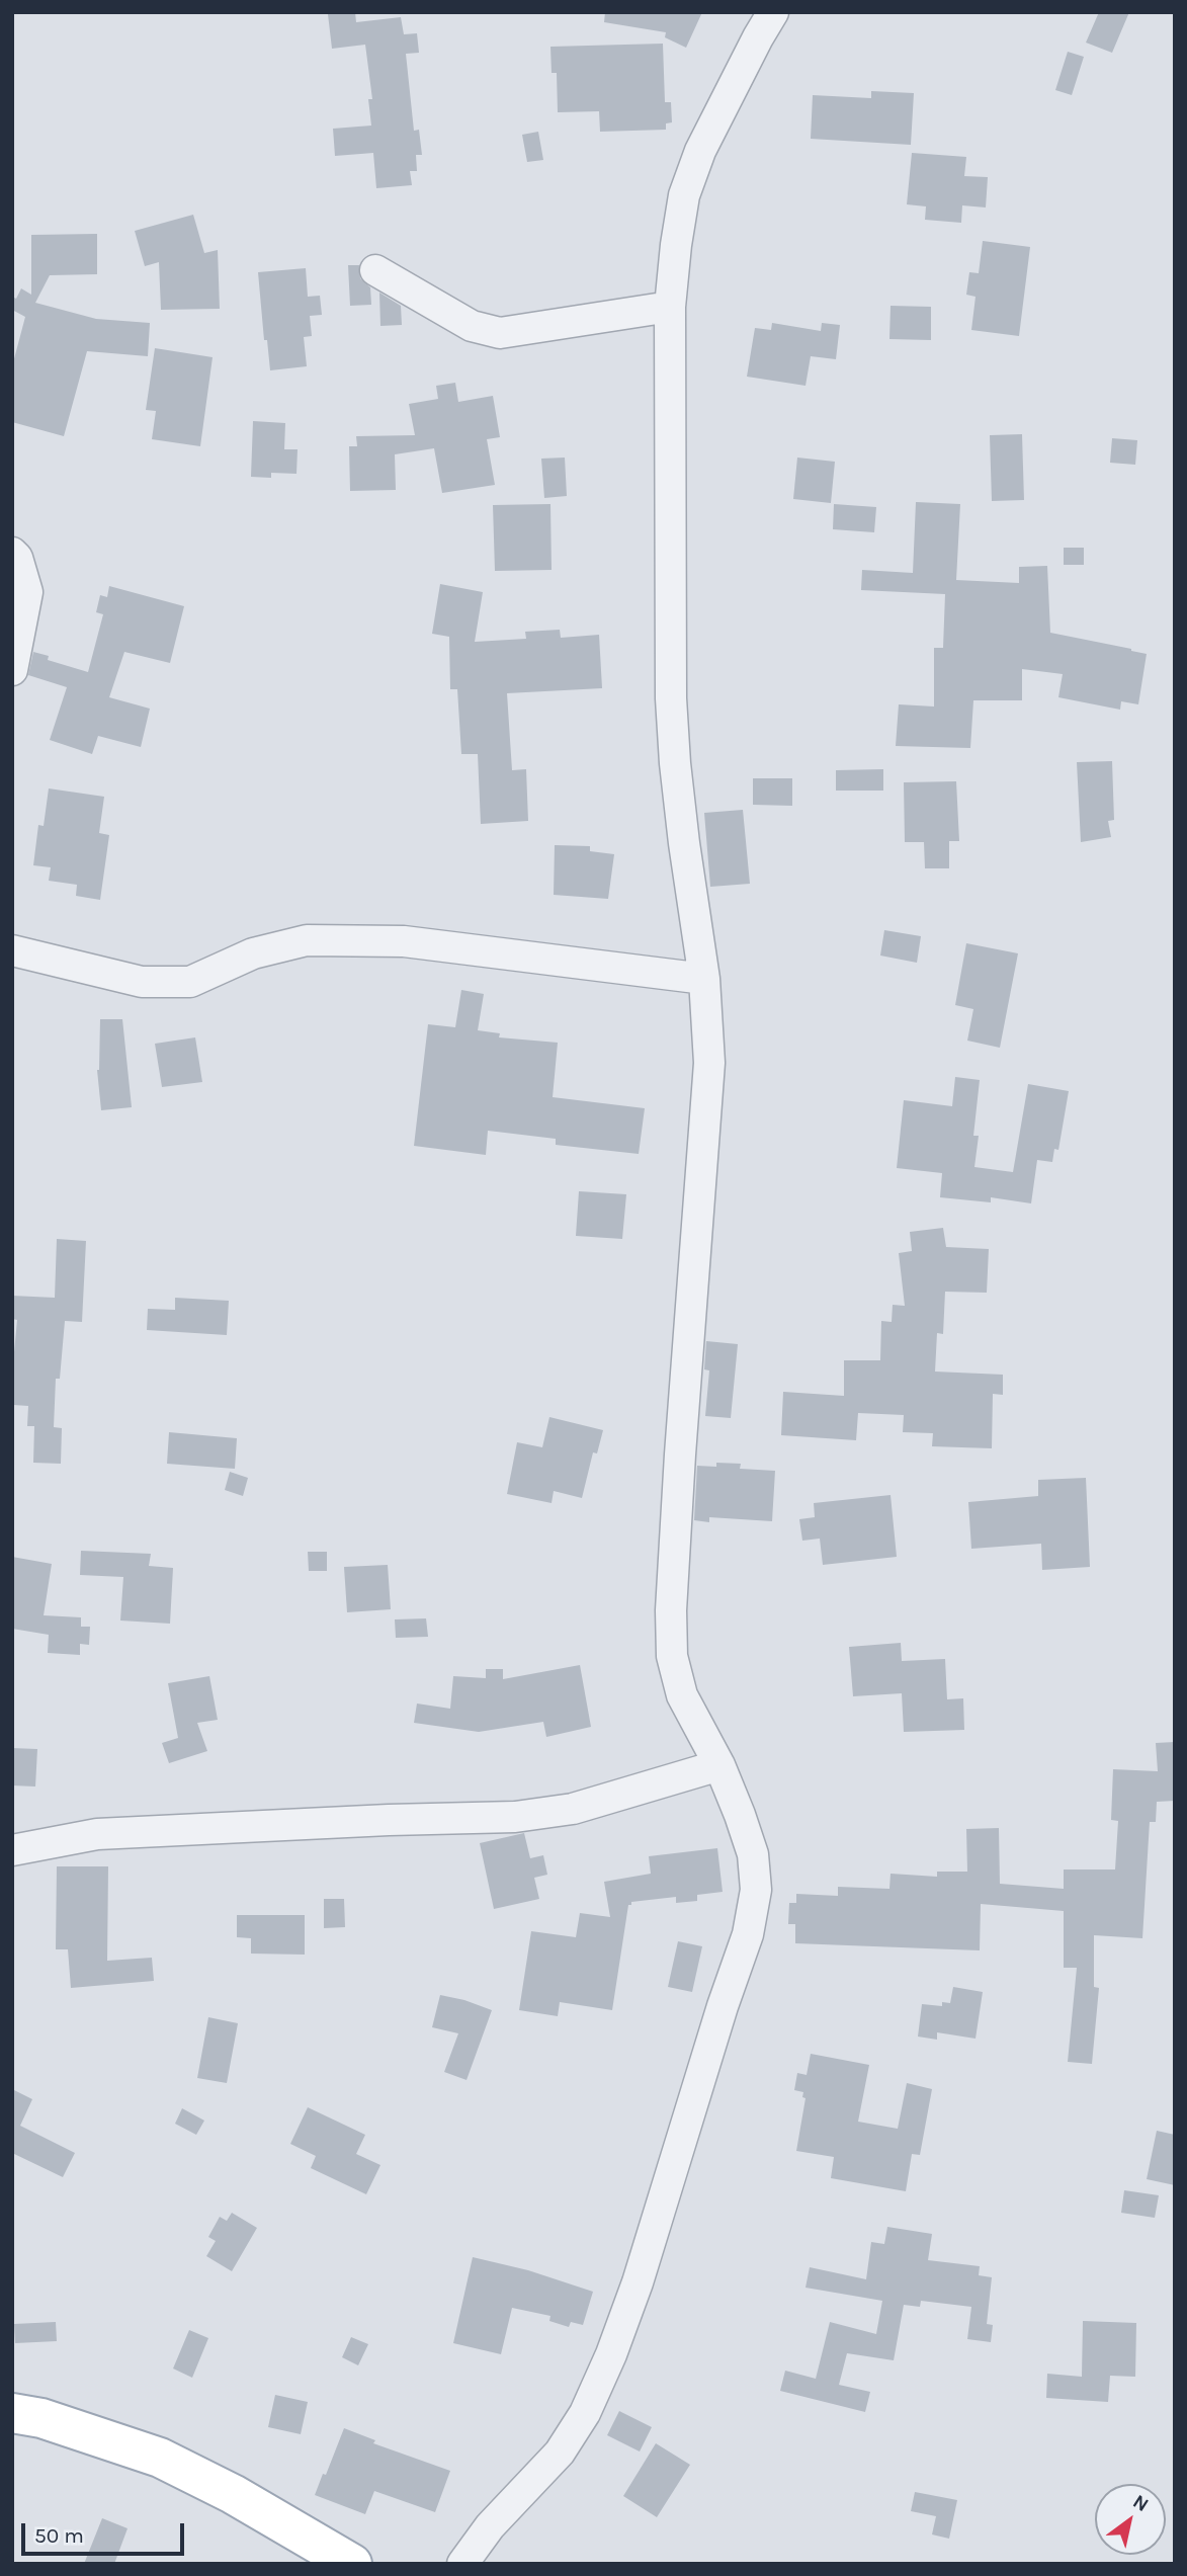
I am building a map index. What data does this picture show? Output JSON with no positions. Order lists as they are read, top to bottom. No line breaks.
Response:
{"scale_bar":"50 m","north":"top right"}
